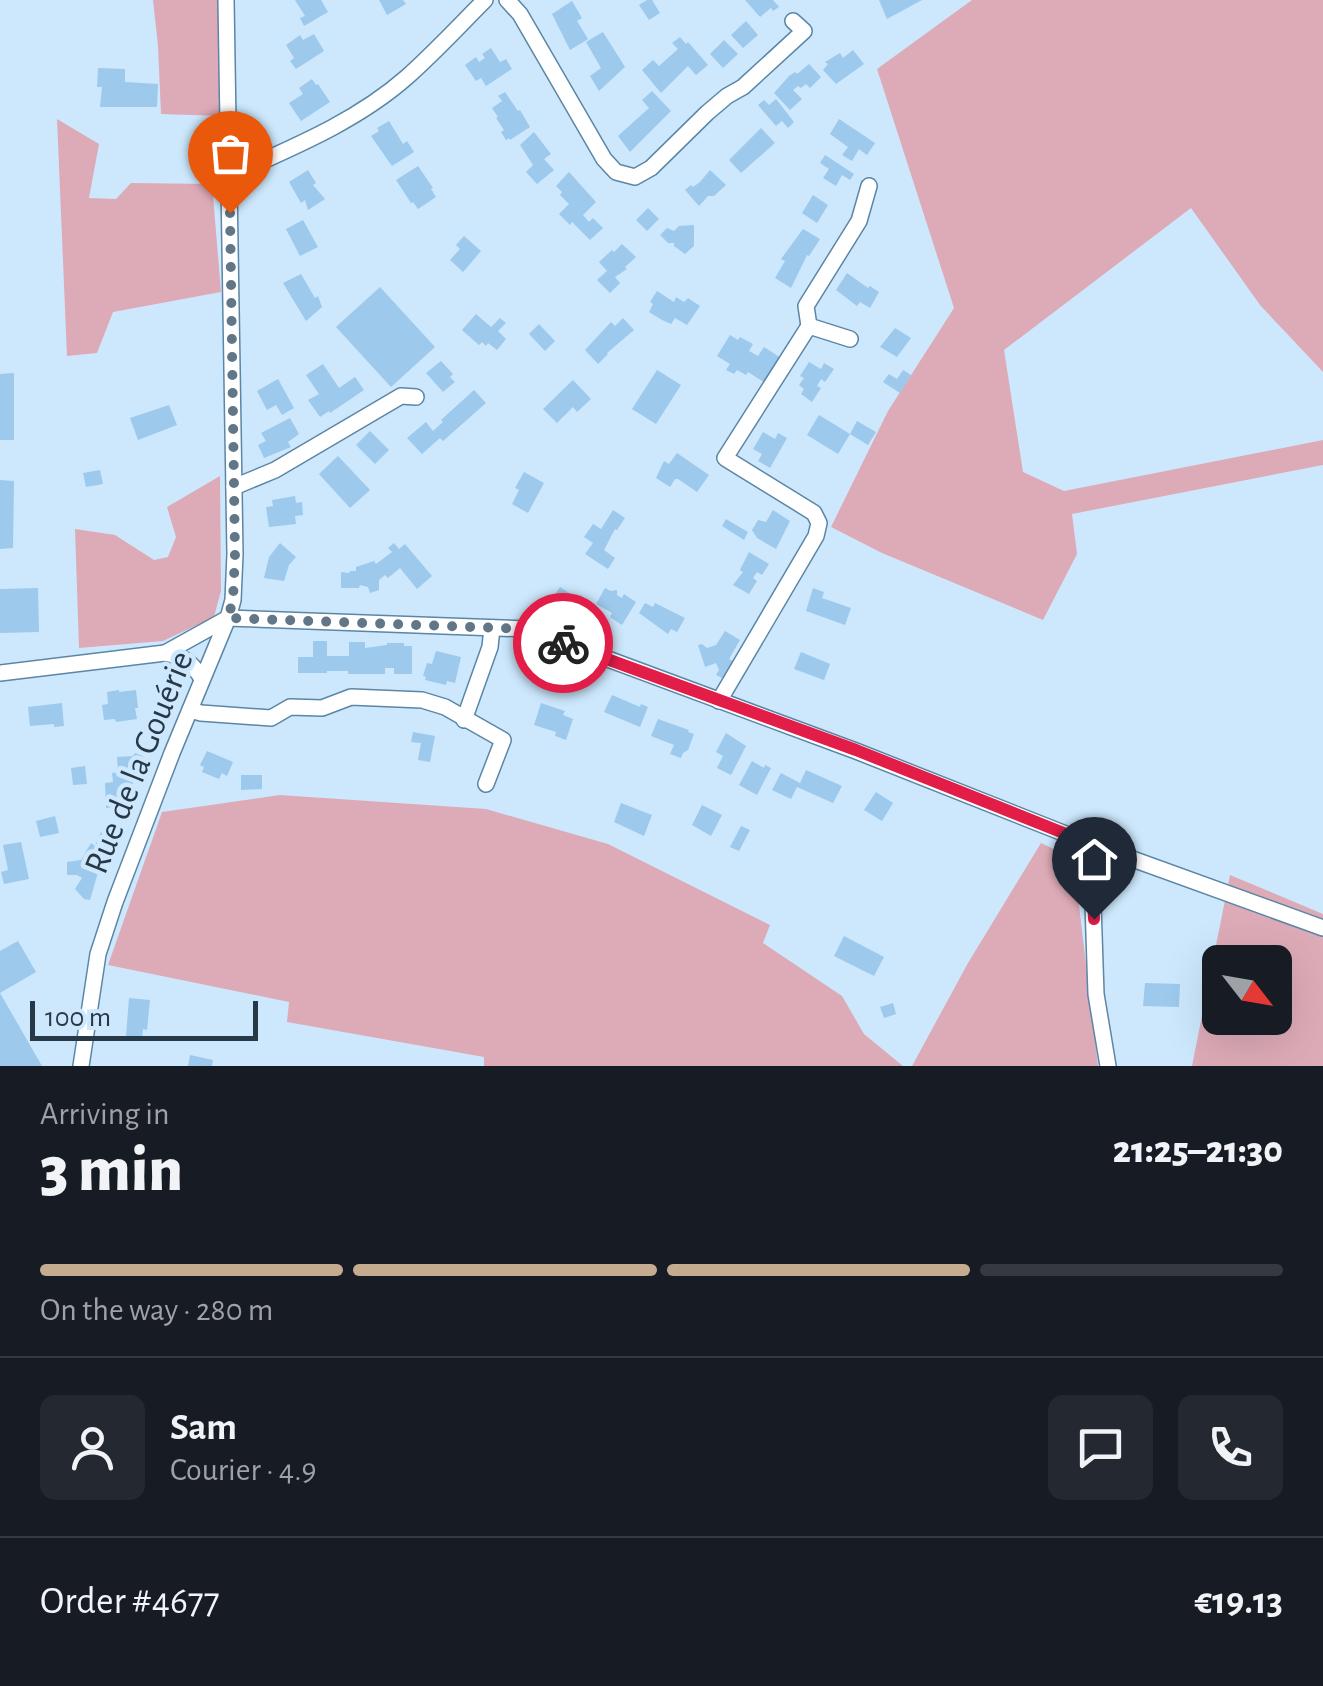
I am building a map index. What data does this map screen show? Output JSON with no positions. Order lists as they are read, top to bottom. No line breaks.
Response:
{"streets":{"street":["Rue de la Gouérie"]},"scale_bar":"100 m","north":"bottom right","page":{"scale":"100 m","heading":["3 min","Arriving in","21:25–21:30"],"panel":["Sam","Courier · 4.9","Order #4677","€19.13"],"bar":"On the way · 280 m"}}
